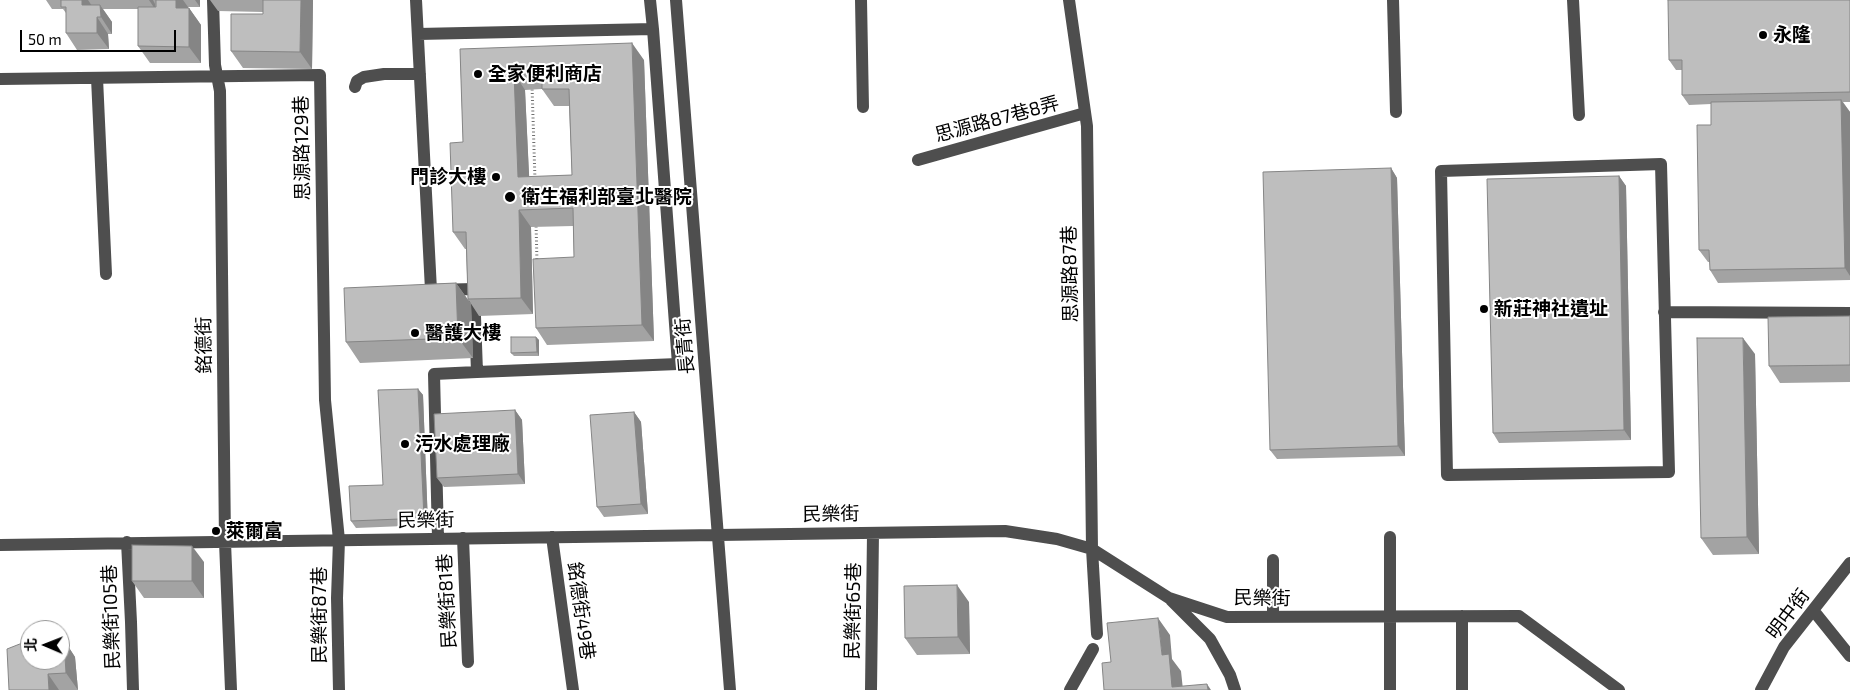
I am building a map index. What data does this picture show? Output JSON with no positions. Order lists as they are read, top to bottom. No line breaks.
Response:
{"streets":{"street":["思源路87巷8弄","思源路129巷","思源路87巷","銘德街","長青街","民樂街","民樂街81巷","銘德街49巷","民樂街65巷","明中街","民樂街87巷","民樂街105巷"]},"crossings":[["思源路87巷8弄","思源路87巷"],["思源路129巷","銘德街"],["思源路129巷","民樂街"],["思源路129巷","民樂街87巷"],["思源路87巷","民樂街"],["銘德街","民樂街"],["長青街","民樂街"],["民樂街","民樂街81巷"],["民樂街","銘德街49巷"],["民樂街","民樂街65巷"],["民樂街","民樂街87巷"],["民樂街","民樂街105巷"]],"places":["永隆","全家便利商店","門診大樓","衛生福利部臺北醫院","新莊神社遺址","醫護大樓","污水處理廠","萊爾富"],"scale_bar":"50 m","north":"left"}
